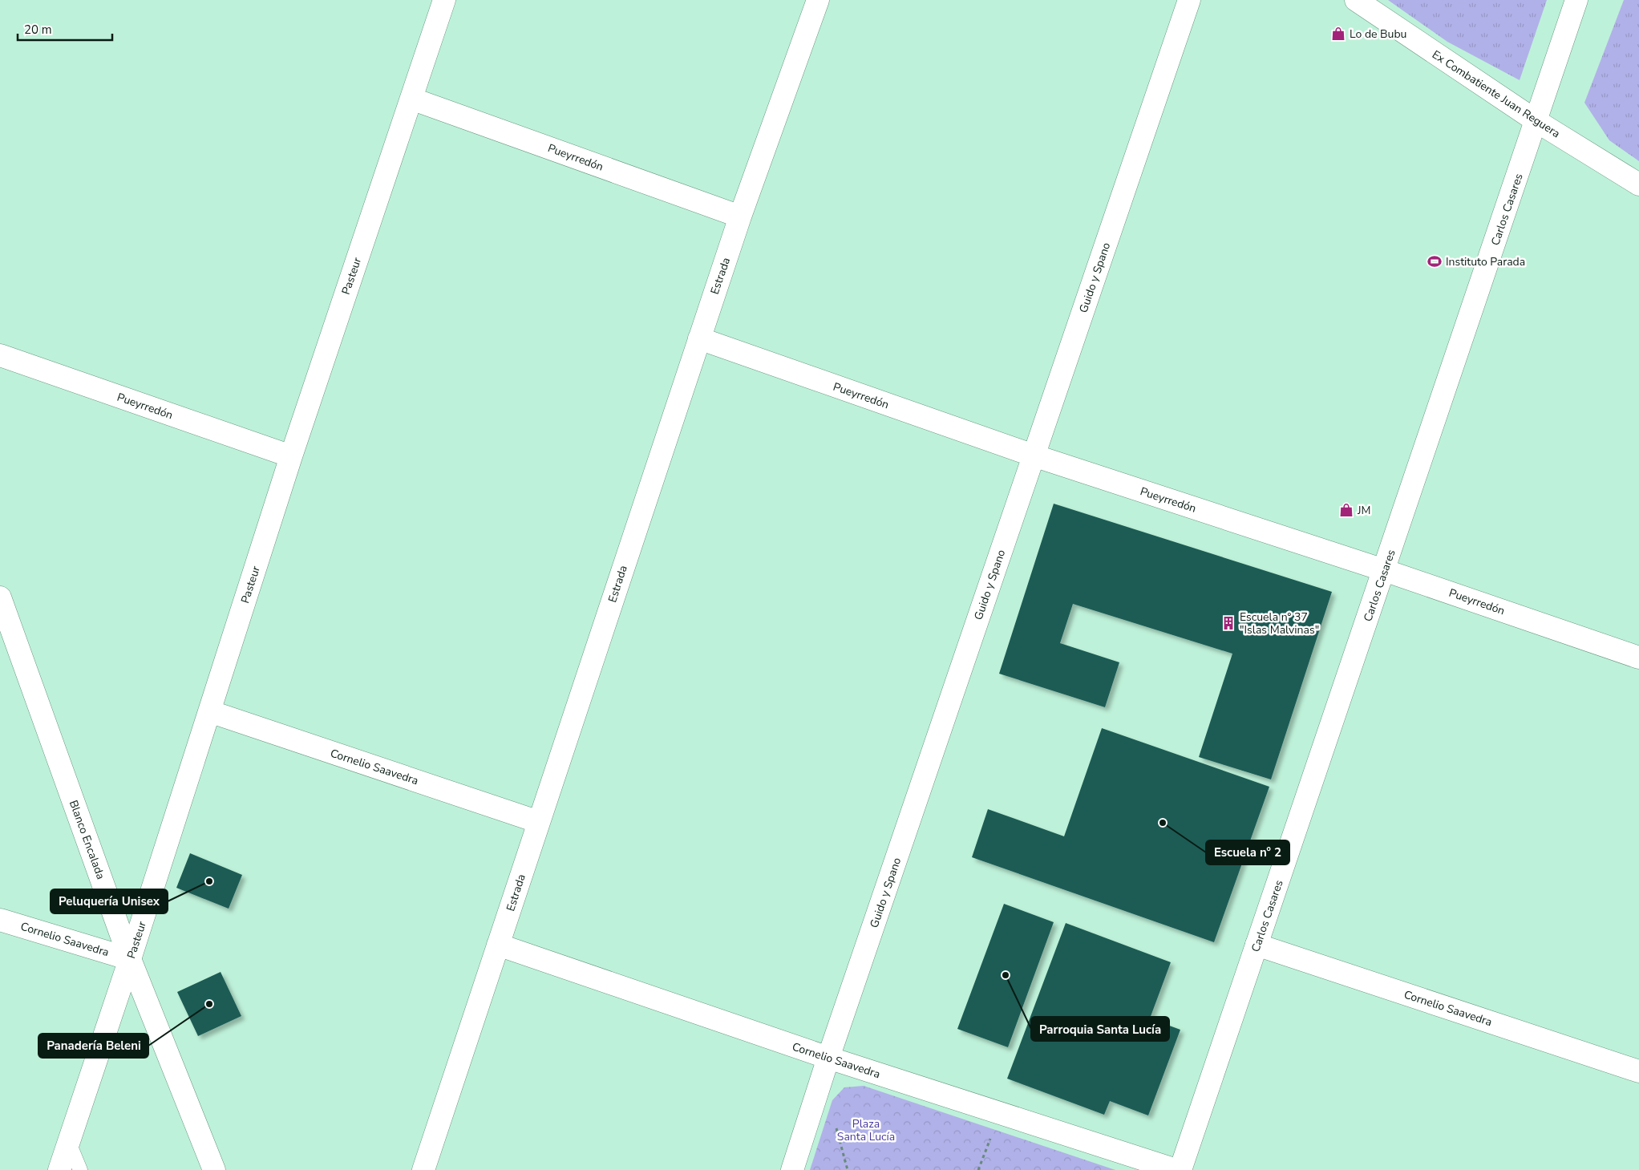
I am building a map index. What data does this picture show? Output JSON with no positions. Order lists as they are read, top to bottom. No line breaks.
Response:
{"streets":{"street":["Ex Combatiente Juan Reguera","Pueyrredón","Carlos Casares","Pasteur","Estrada","Guido y Spano","Cornelio Saavedra","Blanco Encalada"]},"crossings":[["Ex Combatiente Juan Reguera","Carlos Casares"],["Pueyrredón","Carlos Casares"],["Pueyrredón","Pasteur"],["Pueyrredón","Estrada"],["Pueyrredón","Guido y Spano"],["Carlos Casares","Cornelio Saavedra"],["Pasteur","Cornelio Saavedra"],["Pasteur","Blanco Encalada"],["Estrada","Cornelio Saavedra"],["Guido y Spano","Cornelio Saavedra"],["Cornelio Saavedra","Blanco Encalada"]],"parks":["Plaza Santa Lucía"],"places":{"shop":["Lo de Bubu","JM"],"sports":["Instituto Parada"],"building":["Escuela n° 37 \"Islas Malvinas\""],"other":["Escuela n° 2","Peluquería Unisex","Parroquia Santa Lucía","Panadería Beleni"]},"scale_bar":"20 m"}
